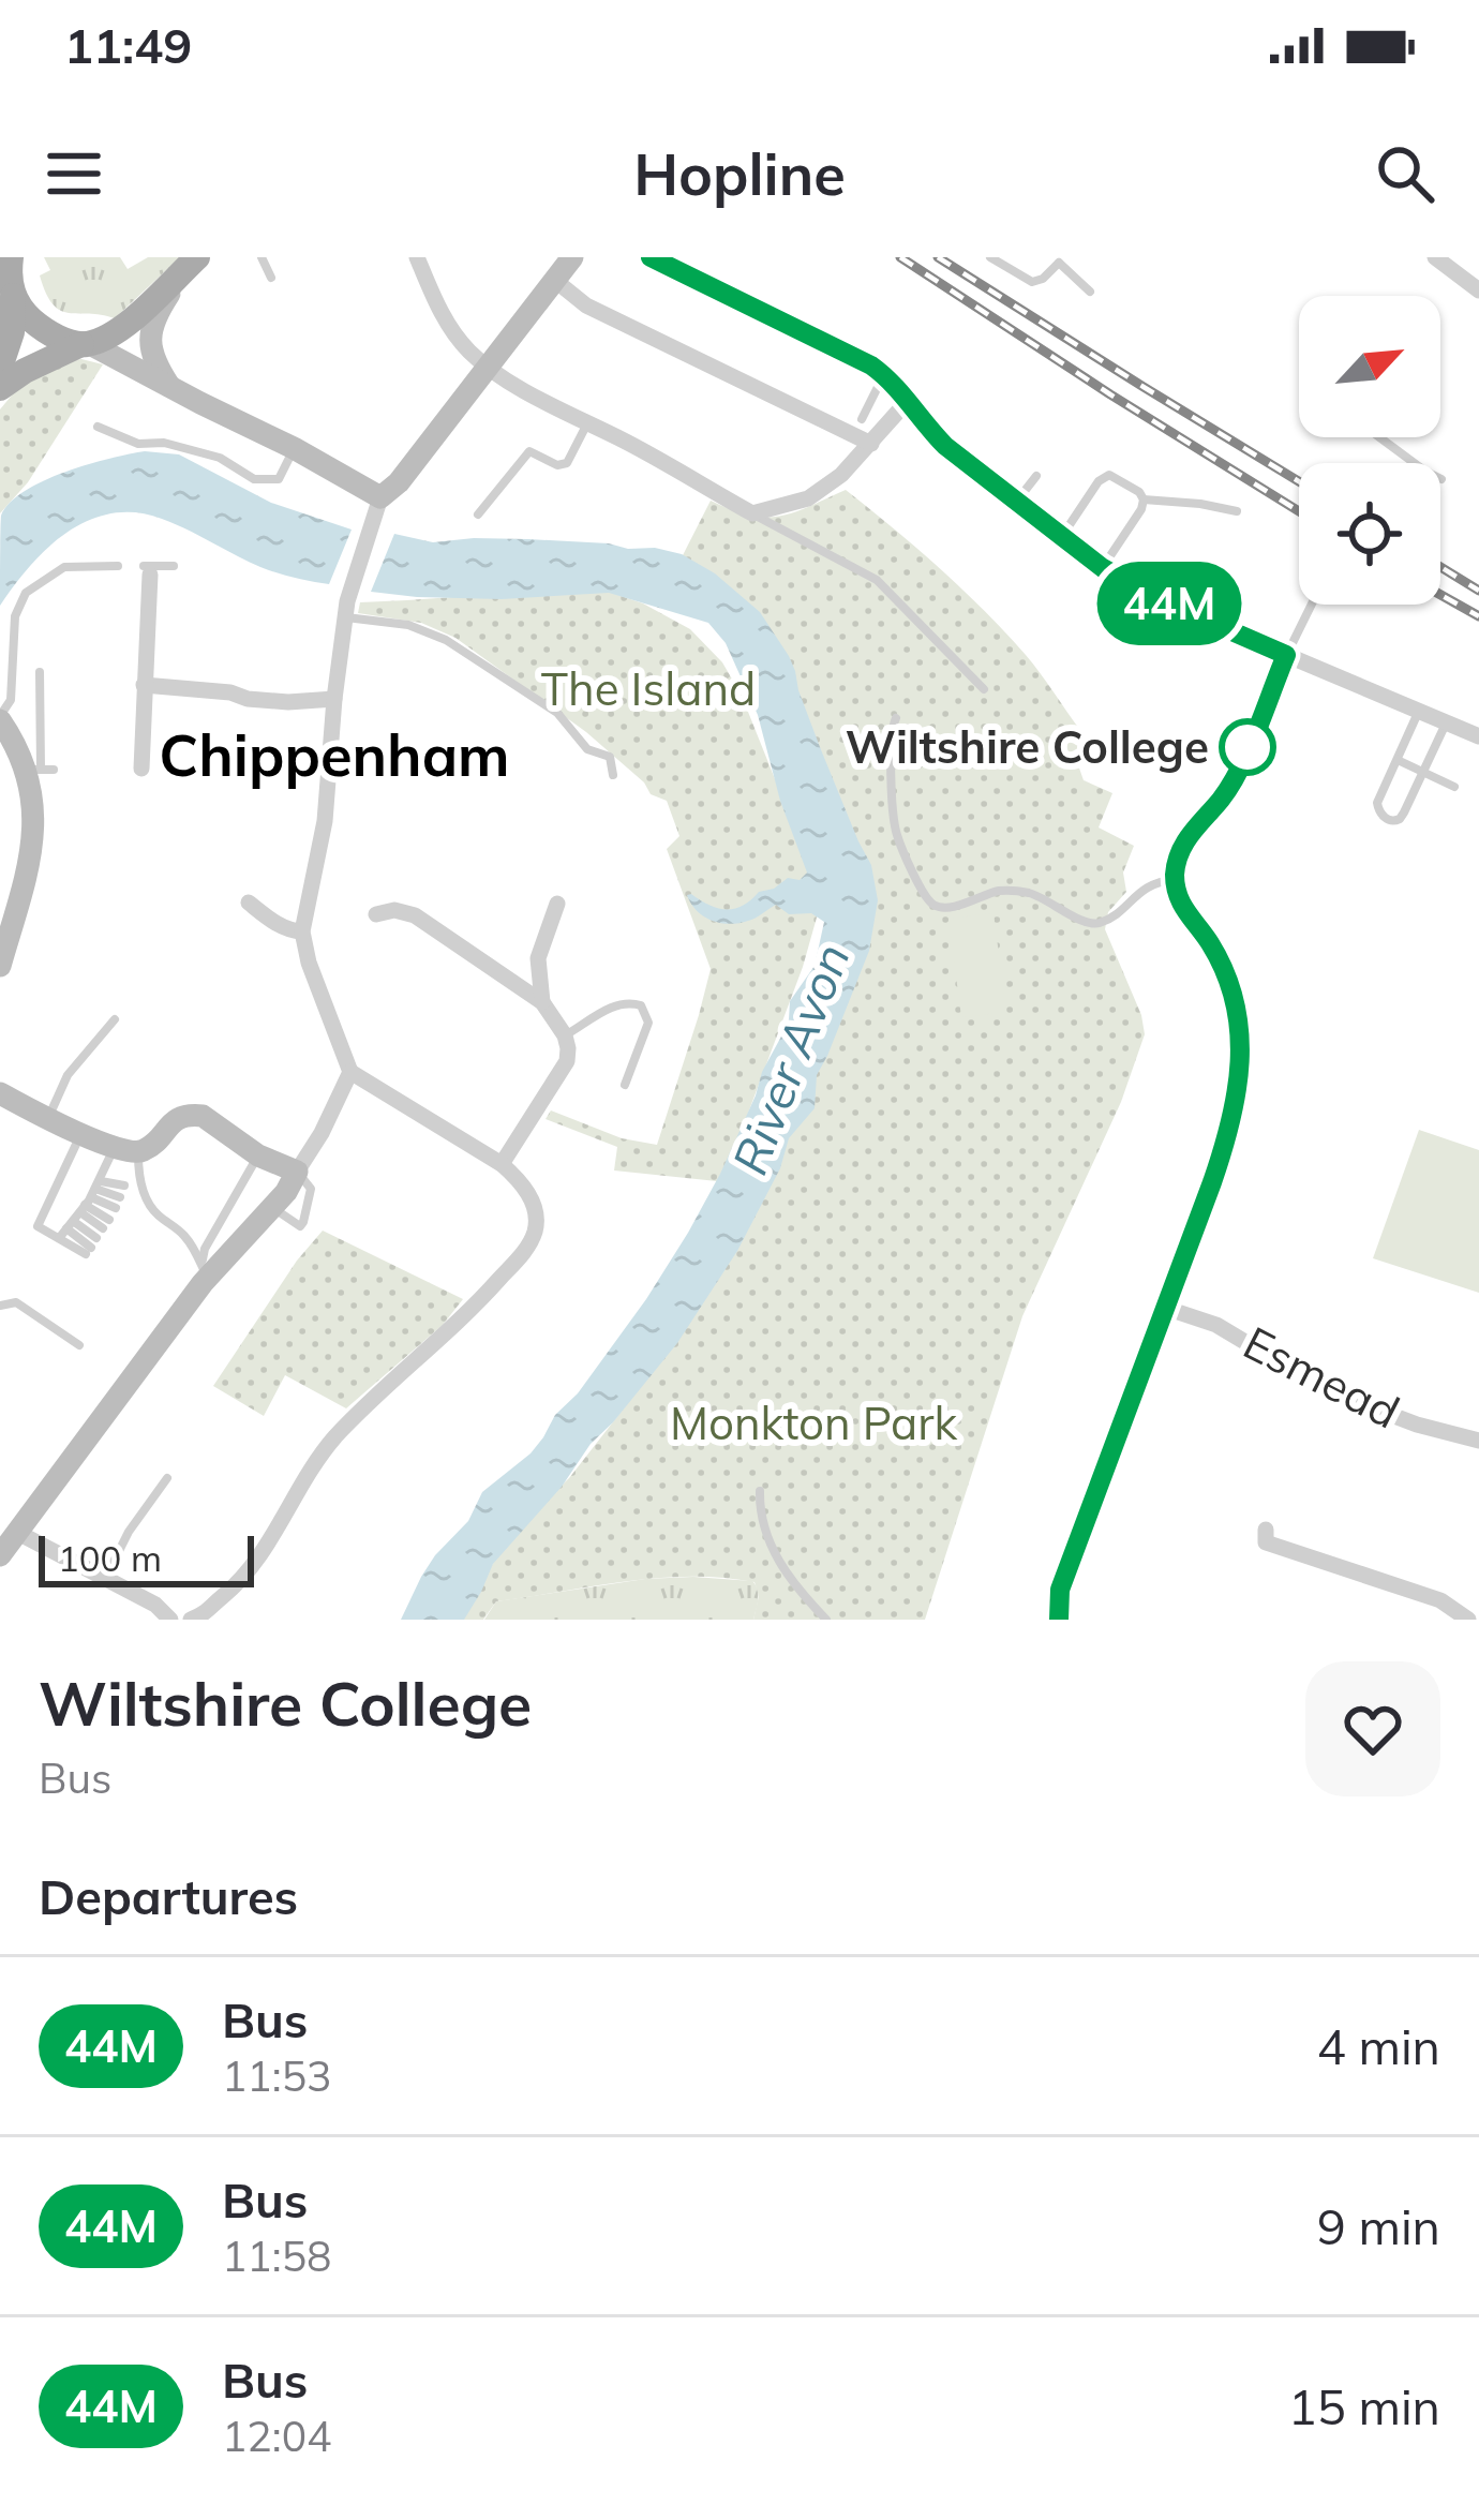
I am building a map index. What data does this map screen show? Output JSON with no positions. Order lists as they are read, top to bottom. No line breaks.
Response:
{"streets":{"street":["Esmead"]},"districts":["Chippenham"],"water":["River Avon"],"parks":["The Island","Monkton Park"],"places":["Wiltshire College"],"lines":["bus line 44M"],"scale_bar":"100 m","north":"top right","page":{"status":"11:49","header":"Hopline","on_map":"44M","scale":"100 m","heading":[["Wiltshire College","Bus"],"Departures"],"list":[{"mark":"44M","name":"Bus","note":"11:53","value":"4 min"},{"mark":"44M","name":"Bus","note":"11:58","value":"9 min"},{"mark":"44M","name":"Bus","note":"12:04","value":"15 min"}]}}
